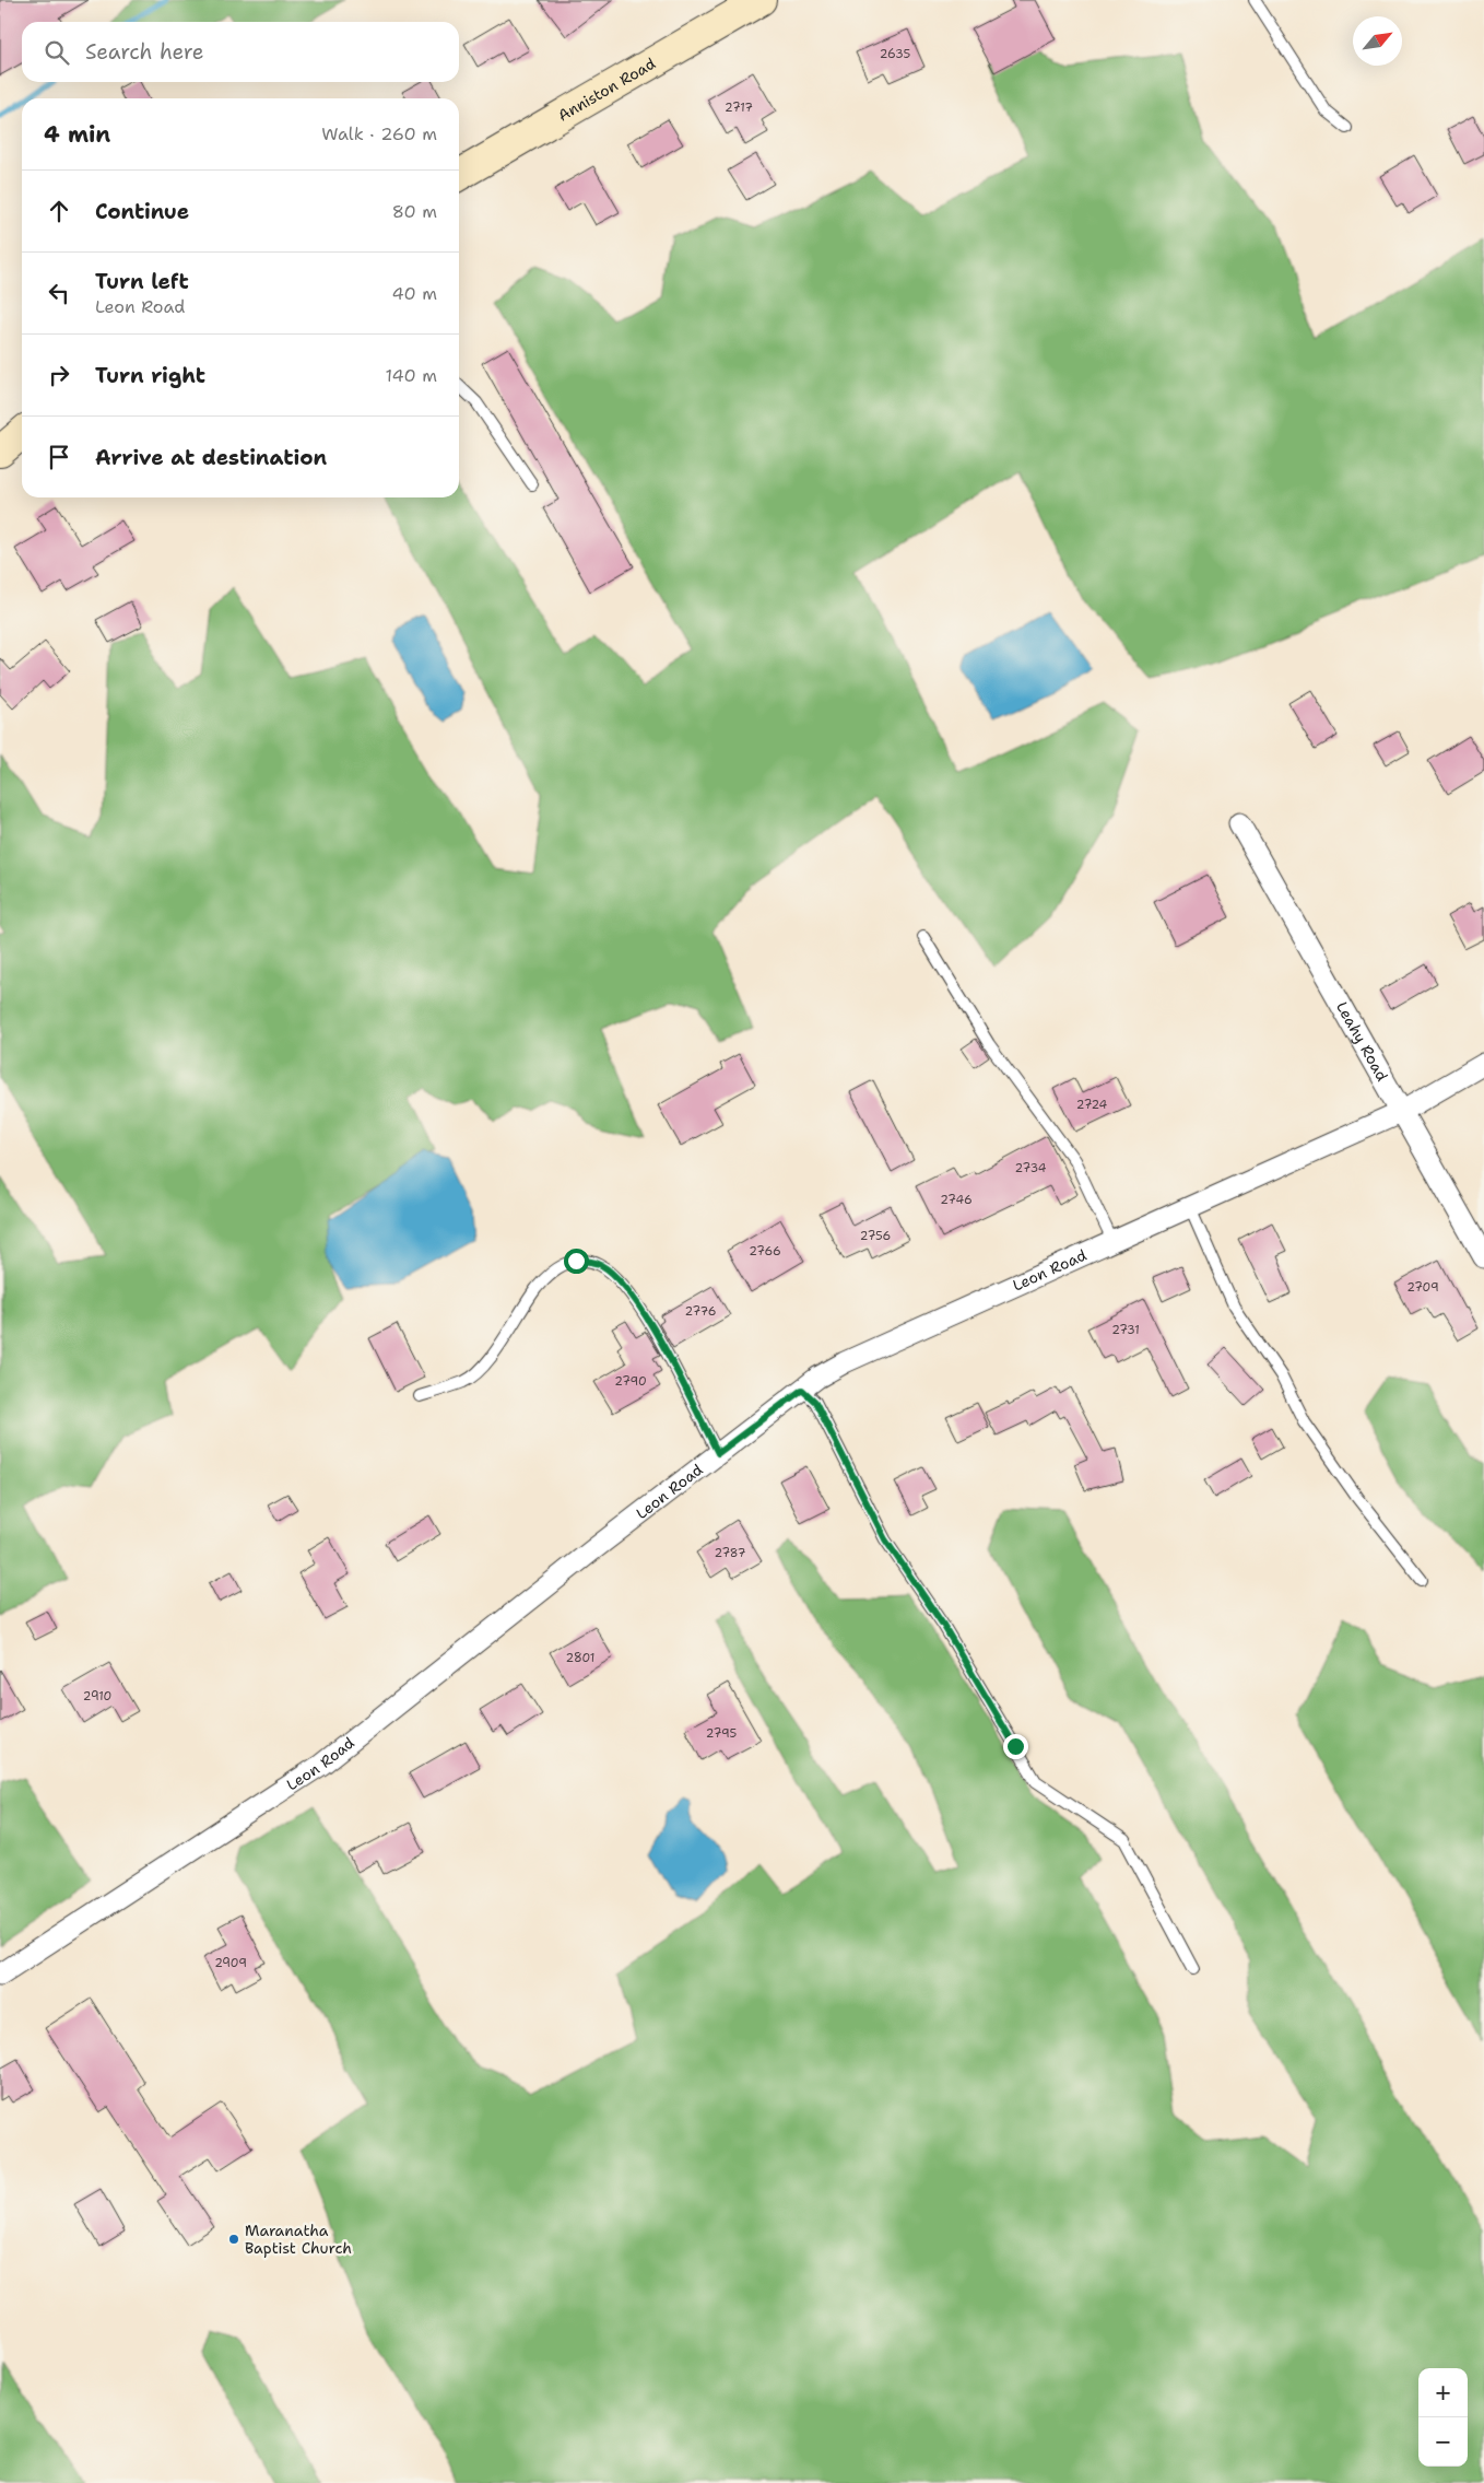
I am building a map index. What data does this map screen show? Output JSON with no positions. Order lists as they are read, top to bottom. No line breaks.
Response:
{"streets":{"street":["Anniston Road","Leahy Road","Leon Road"]},"crossings":[["Leahy Road","Leon Road"]],"places":["Maranatha Baptist Church"],"house_numbers":["2635","2717","2724","2734","2746","2756","2766","2709","2776","2731","2790","2787","2801","2910","2795","2909"],"north":"top right","page":{"search":"Search here","heading":["4 min","Walk · 260 m"],"list":[["Continue","80 m"],["Turn left","Leon Road","40 m"],["Turn right","140 m"],"Arrive at destination"],"map_buttons":["+","−"]}}
